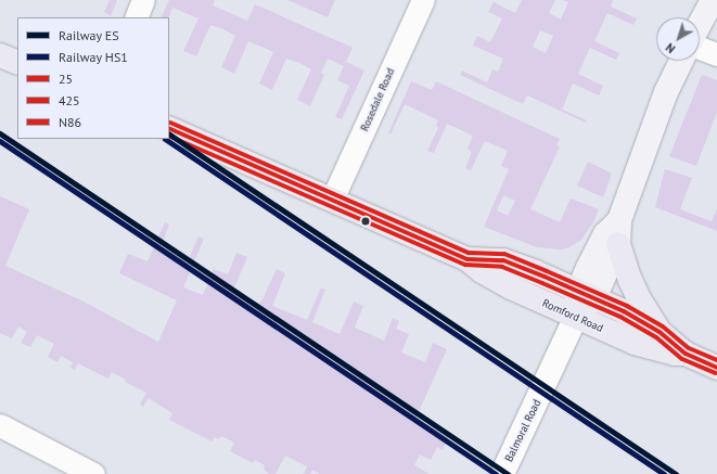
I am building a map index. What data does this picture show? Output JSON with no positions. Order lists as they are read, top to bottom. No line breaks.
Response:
{"streets":{"main road":["Romford Road"],"street":["Rosedale Road","Balmoral Road"]},"crossings":[["Rosedale Road","Romford Road"],["Romford Road","Balmoral Road"]],"lines":["transit line N86","transit line 25","rail line ES","transit line 425","rail line HS1"],"legend":["Railway ES","Railway HS1","25","425","N86"],"north":"bottom left"}
